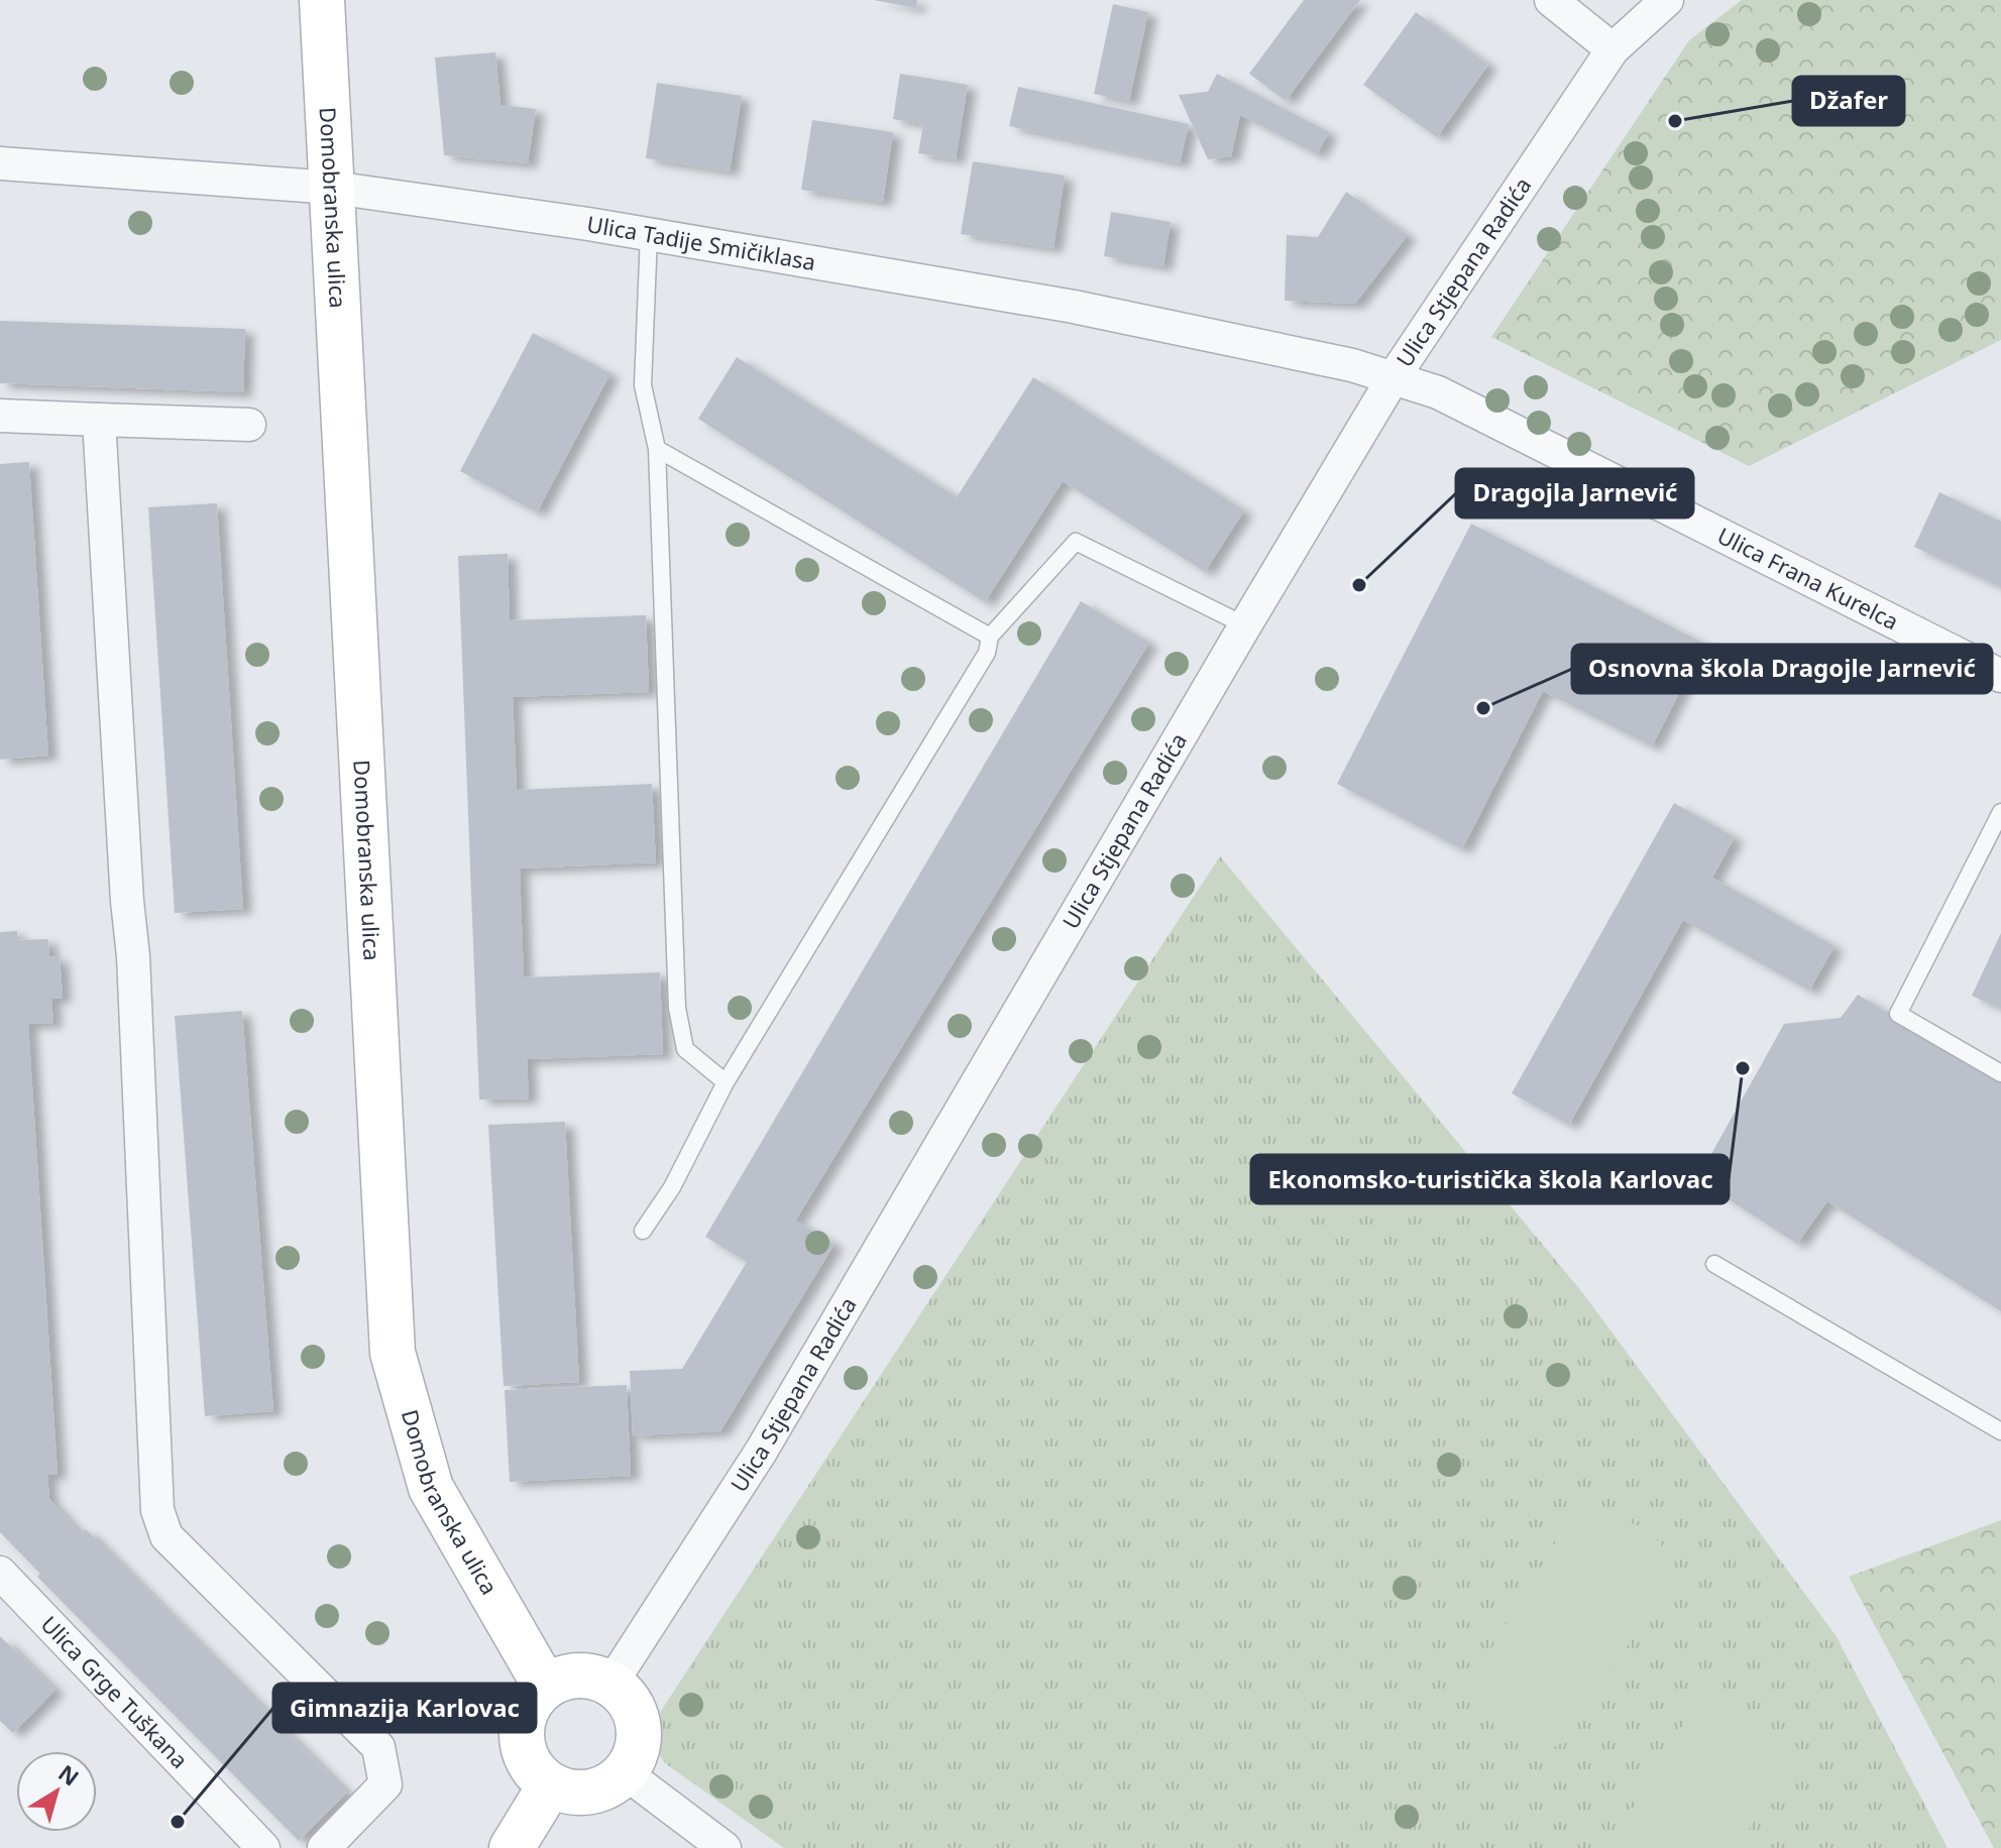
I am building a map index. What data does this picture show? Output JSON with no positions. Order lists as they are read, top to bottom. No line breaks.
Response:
{"streets":{"main road":["Domobranska ulica"],"street":["Ulica Tadije Smičiklasa","Ulica Stjepana Radića","Ulica Frana Kurelca","Ulica Grge Tuškana"]},"crossings":[["Domobranska ulica","Ulica Tadije Smičiklasa"],["Domobranska ulica","Ulica Stjepana Radića"],["Ulica Tadije Smičiklasa","Ulica Stjepana Radića"],["Ulica Tadije Smičiklasa","Ulica Frana Kurelca"],["Ulica Stjepana Radića","Ulica Frana Kurelca"]],"places":["Džafer","Dragojla Jarnević","Osnovna škola Dragojle Jarnević","Ekonomsko-turistička škola Karlovac","Gimnazija Karlovac"],"north":"top right"}
